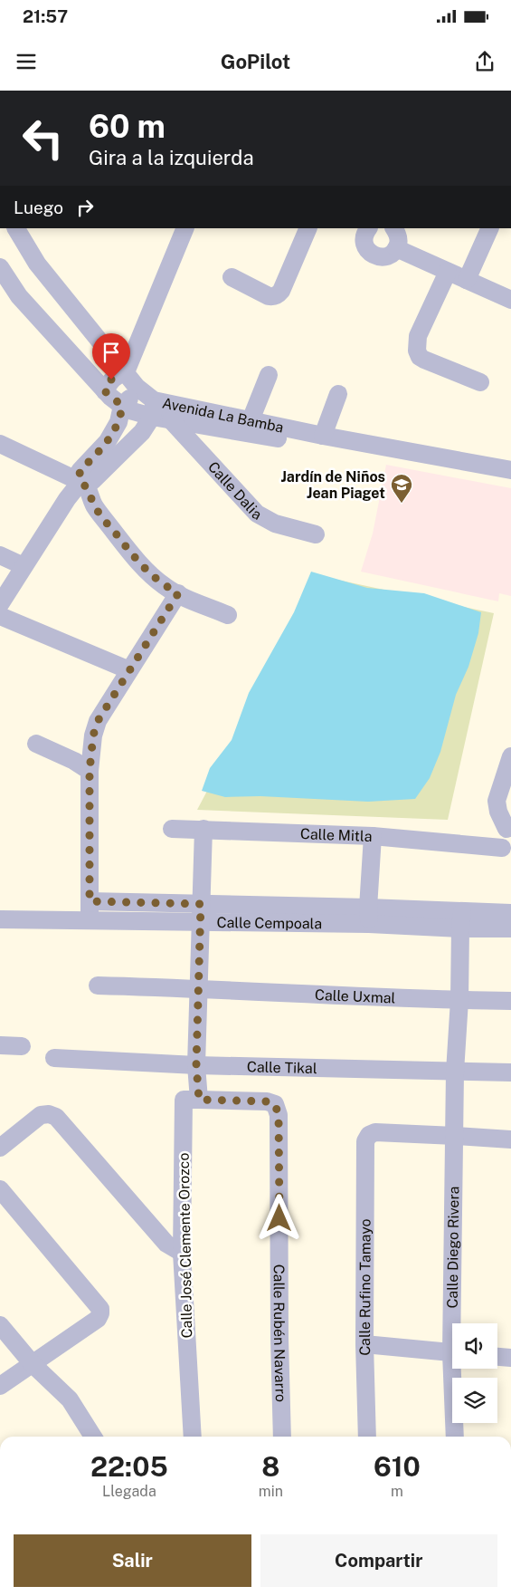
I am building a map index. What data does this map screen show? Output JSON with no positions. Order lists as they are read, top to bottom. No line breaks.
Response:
{"streets":{"street":["Avenida La Bamba","Calle Dalia","Calle Mitla","Calle Cempoala","Calle Uxmal","Calle Tikal","Calle José Clemente Orozco","Calle Diego Rivera","Calle Rufino Tamayo","Calle Rubén Navarro"]},"crossings":[["Avenida La Bamba","Calle Dalia"],["Calle Cempoala","Calle Diego Rivera"],["Calle Uxmal","Calle Diego Rivera"],["Calle Tikal","Calle Diego Rivera"],["Calle José Clemente Orozco","Calle Rubén Navarro"],["Calle Diego Rivera","Calle Rufino Tamayo"]],"places":{"school or university":["Jardín de Niños Jean Piaget"]},"page":{"status":"21:57","header":"GoPilot","turn":["60 m","Gira a la izquierda"],"then":"Luego","eta":["22:05","Llegada","8","min","610","m"],"buttons":["Salir","Compartir"]}}
